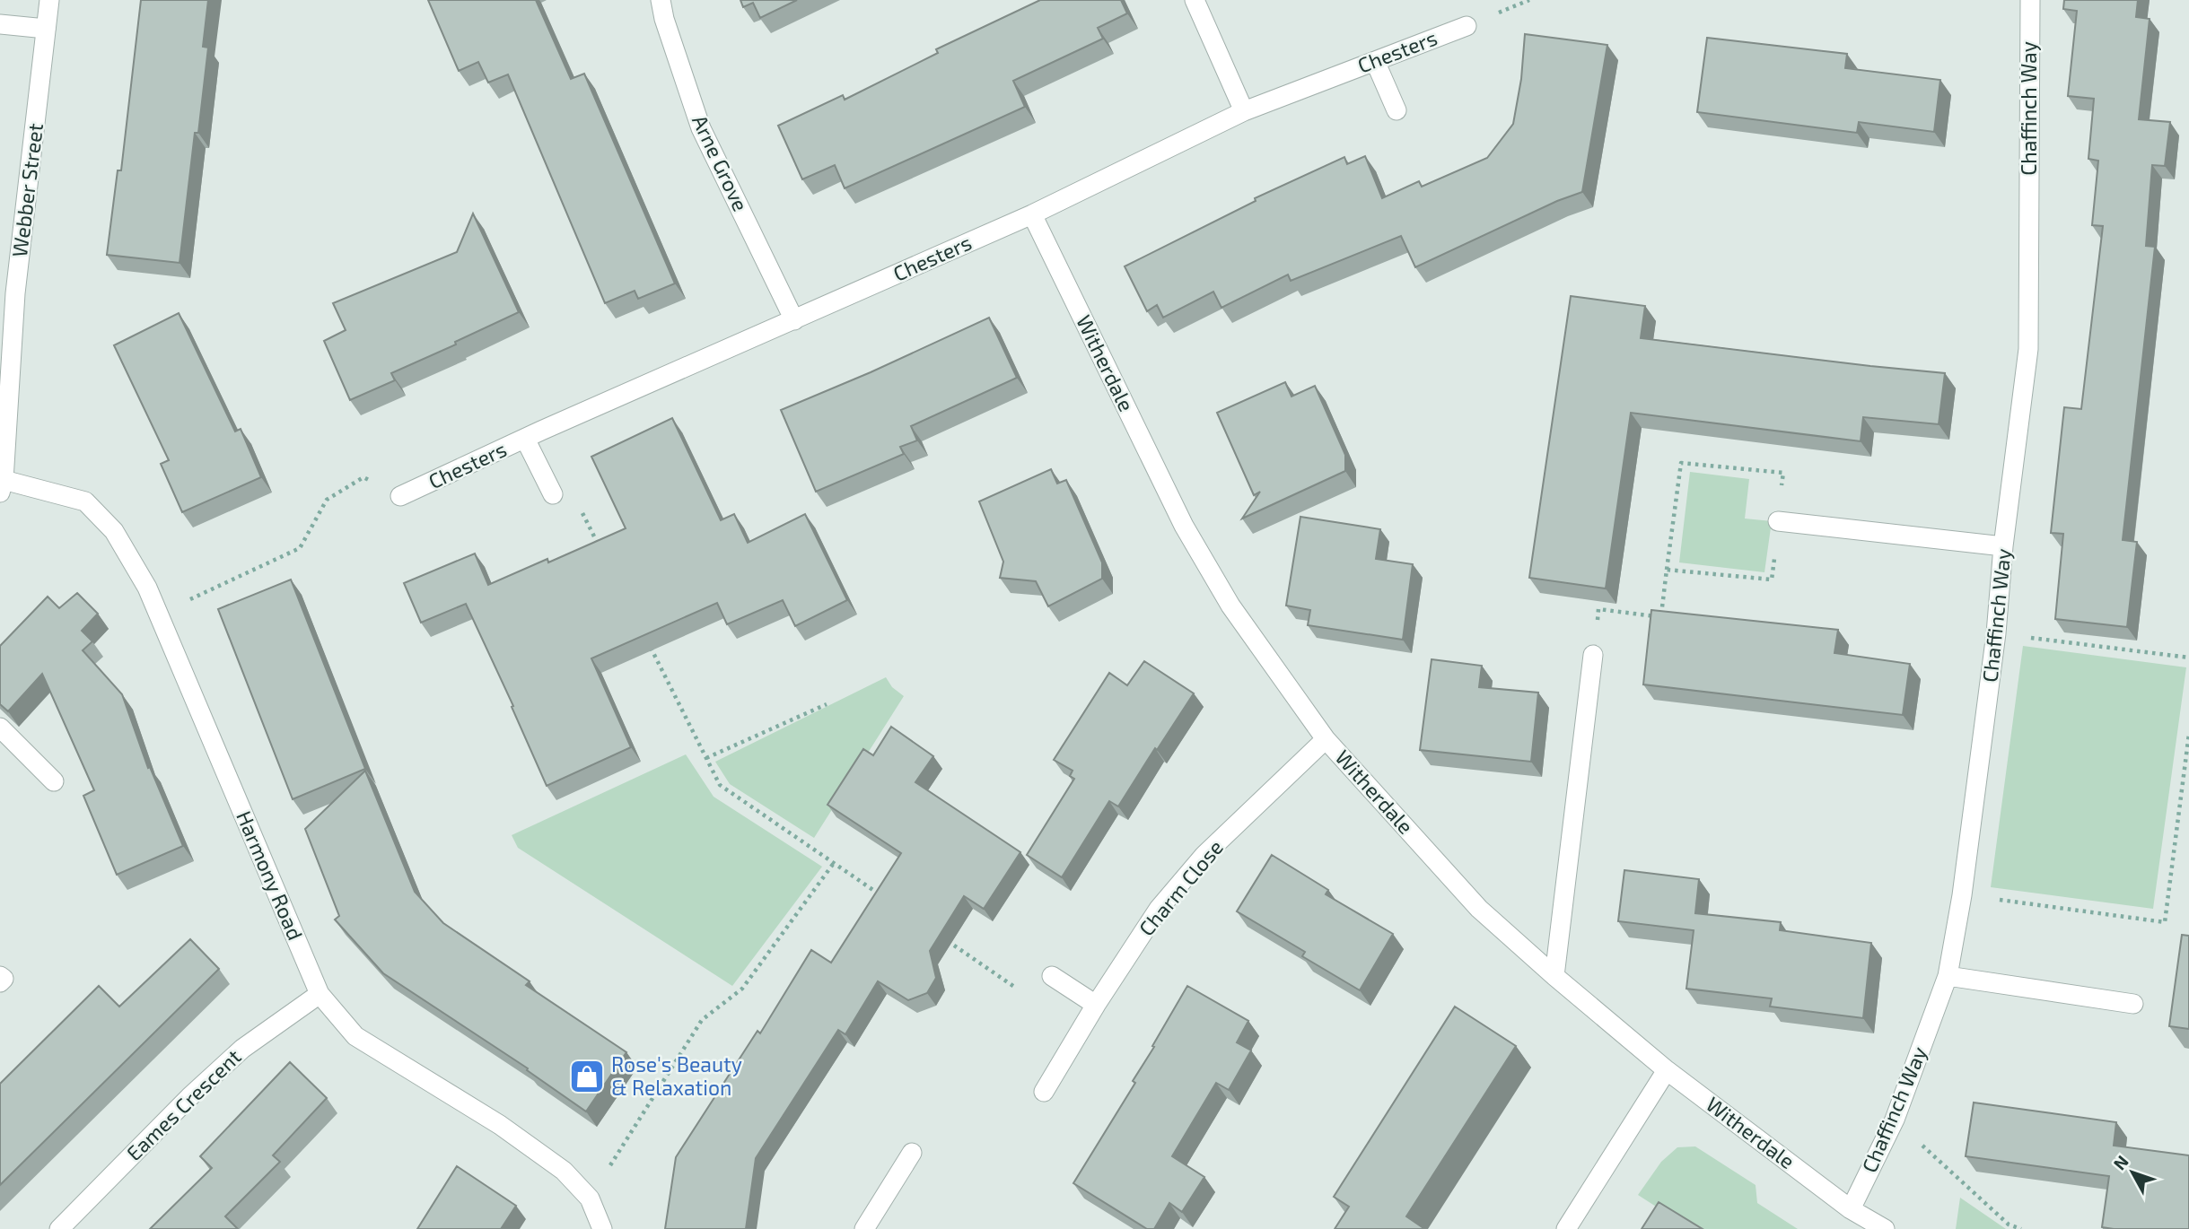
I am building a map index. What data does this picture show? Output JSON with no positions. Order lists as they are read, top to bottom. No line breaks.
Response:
{"streets":{"street":["Chesters","Chaffinch Way","Arne Grove","Webber Street","Witherdale","Harmony Road","Charm Close","Eames Crescent"]},"crossings":[["Chesters","Arne Grove"],["Chesters","Witherdale"],["Chaffinch Way","Witherdale"],["Webber Street","Harmony Road"],["Witherdale","Charm Close"],["Harmony Road","Eames Crescent"]],"places":{"shop":["Rose's Beauty & Relaxation"]},"north":"top left"}
